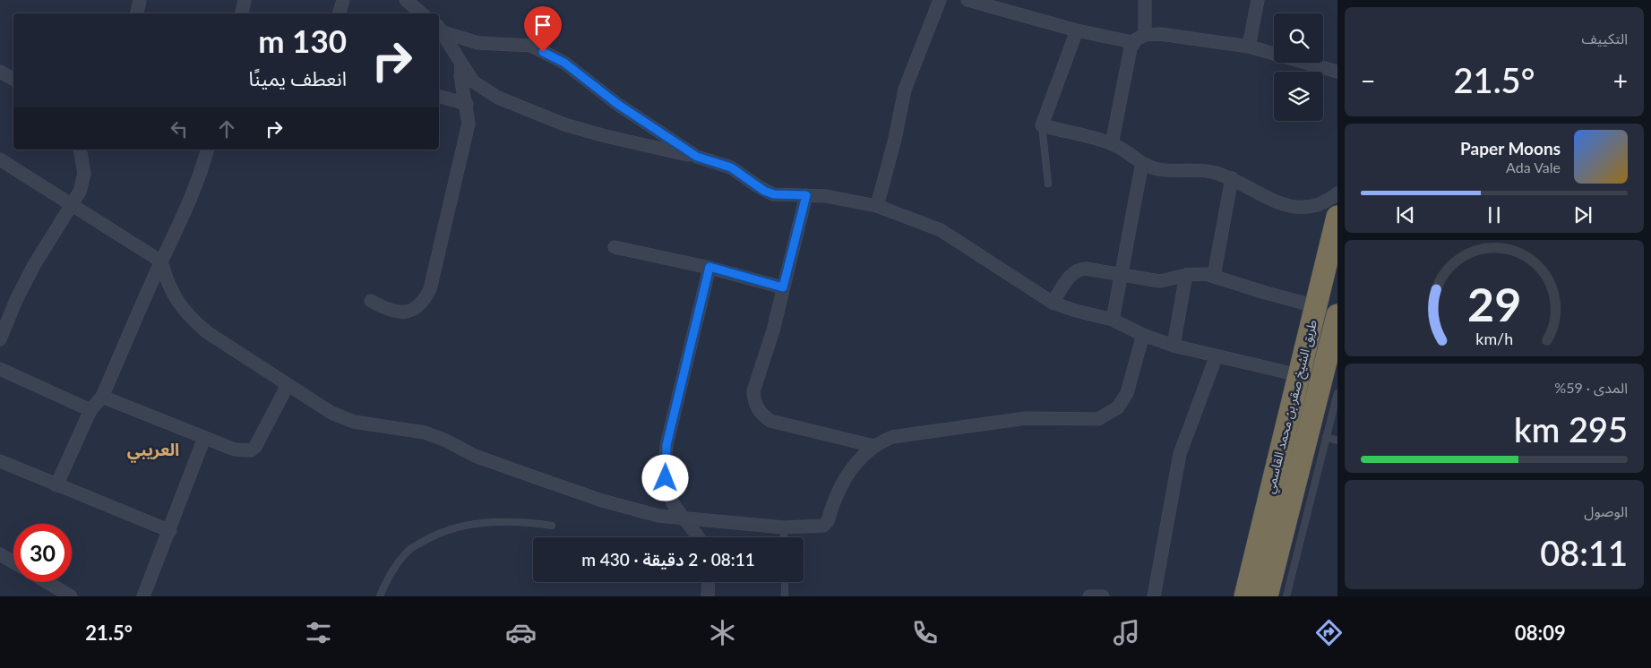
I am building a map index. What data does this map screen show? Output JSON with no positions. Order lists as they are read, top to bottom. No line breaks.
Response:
{"streets":{"highway":["طريق الشيخ صقر بن محمد القاسمي"]},"districts":["العريبي"],"page":{"tile":["التكييف",["المدى · 59%","295 km"],["الوصول","08:11"]],"turn":["130 m","انعطف يمينًا"],"heat":["−","21.5°","+"],"song":["Paper Moons","Ada Vale"],"limit":"30","trip":"08:11 · 2 دقيقة · 430 m","tabs":["08:09","21.5°"],"gauge":["29","km/h"]}}
